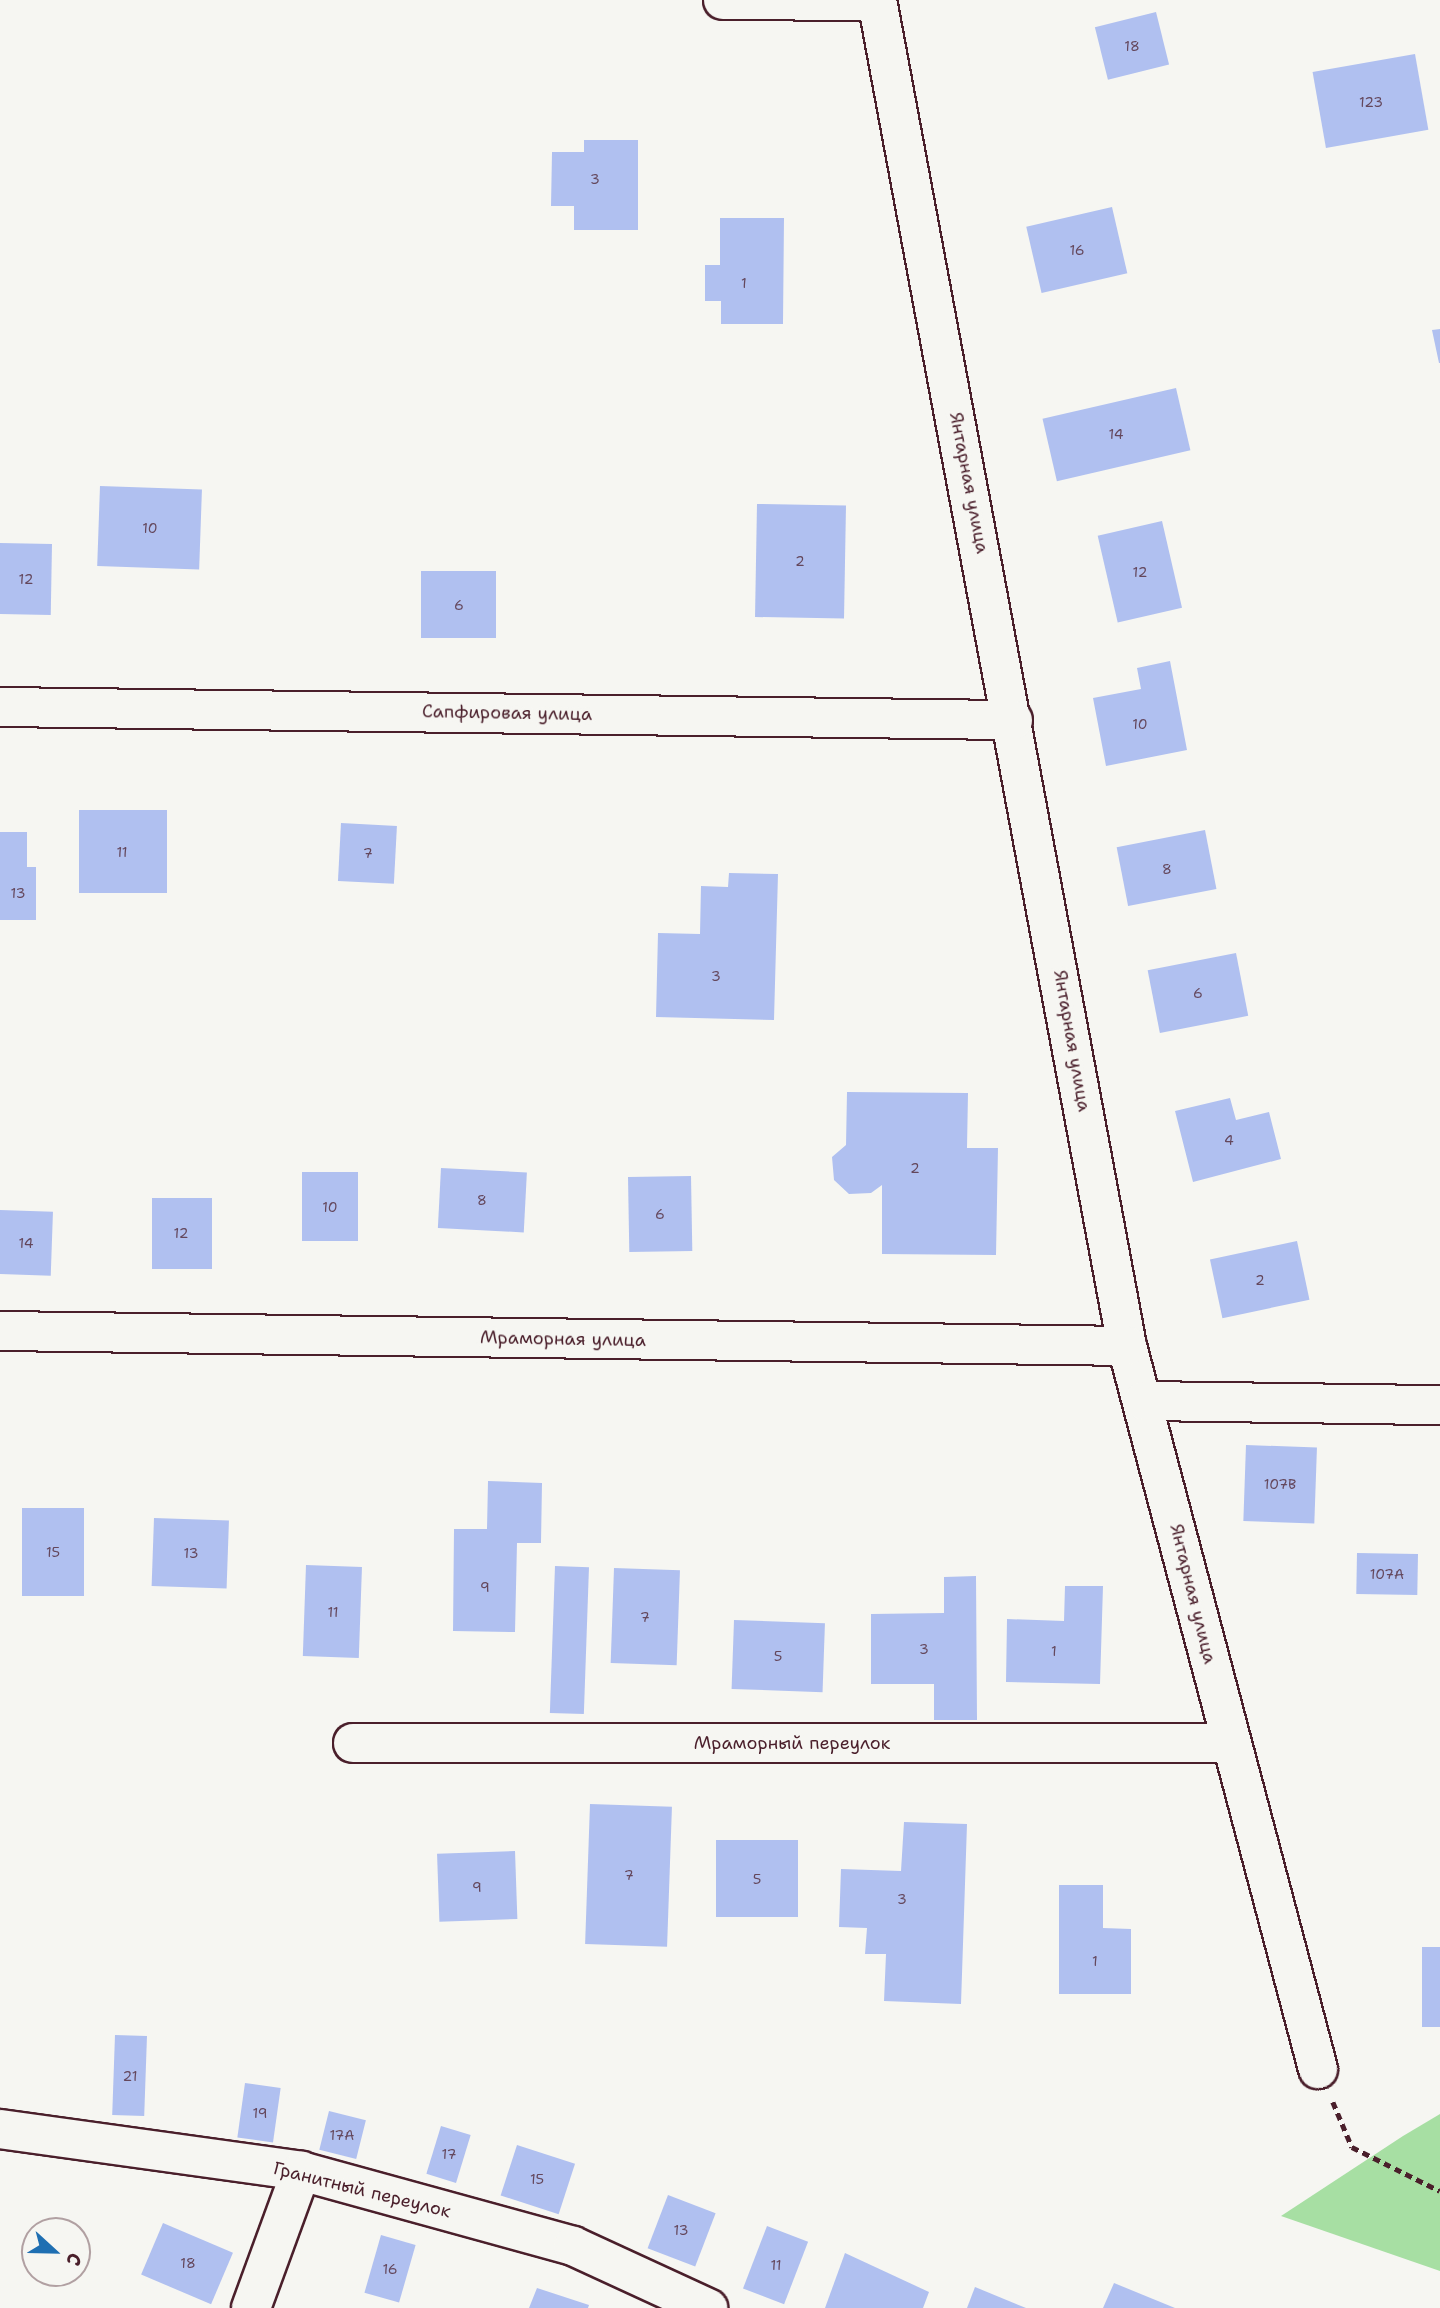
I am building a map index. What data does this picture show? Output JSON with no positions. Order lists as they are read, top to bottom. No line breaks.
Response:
{"streets":{"street":["Янтарная улица","Сапфировая улица","Мраморная улица","Мраморный переулок","Гранитный переулок"]},"crossings":[["Янтарная улица","Сапфировая улица"],["Янтарная улица","Мраморная улица"],["Янтарная улица","Мраморный переулок"]],"house_numbers":["18","123","3","16","1","14","10","2","12","12","6","10","11","7","8","13","3","6","4","2","8","10","6","12","14","2","107В","15","13","107А","9","11","7","3","1","5","7","5","9","3","1","21","19","17А","17","15","13","18","11","16"],"north":"right"}
